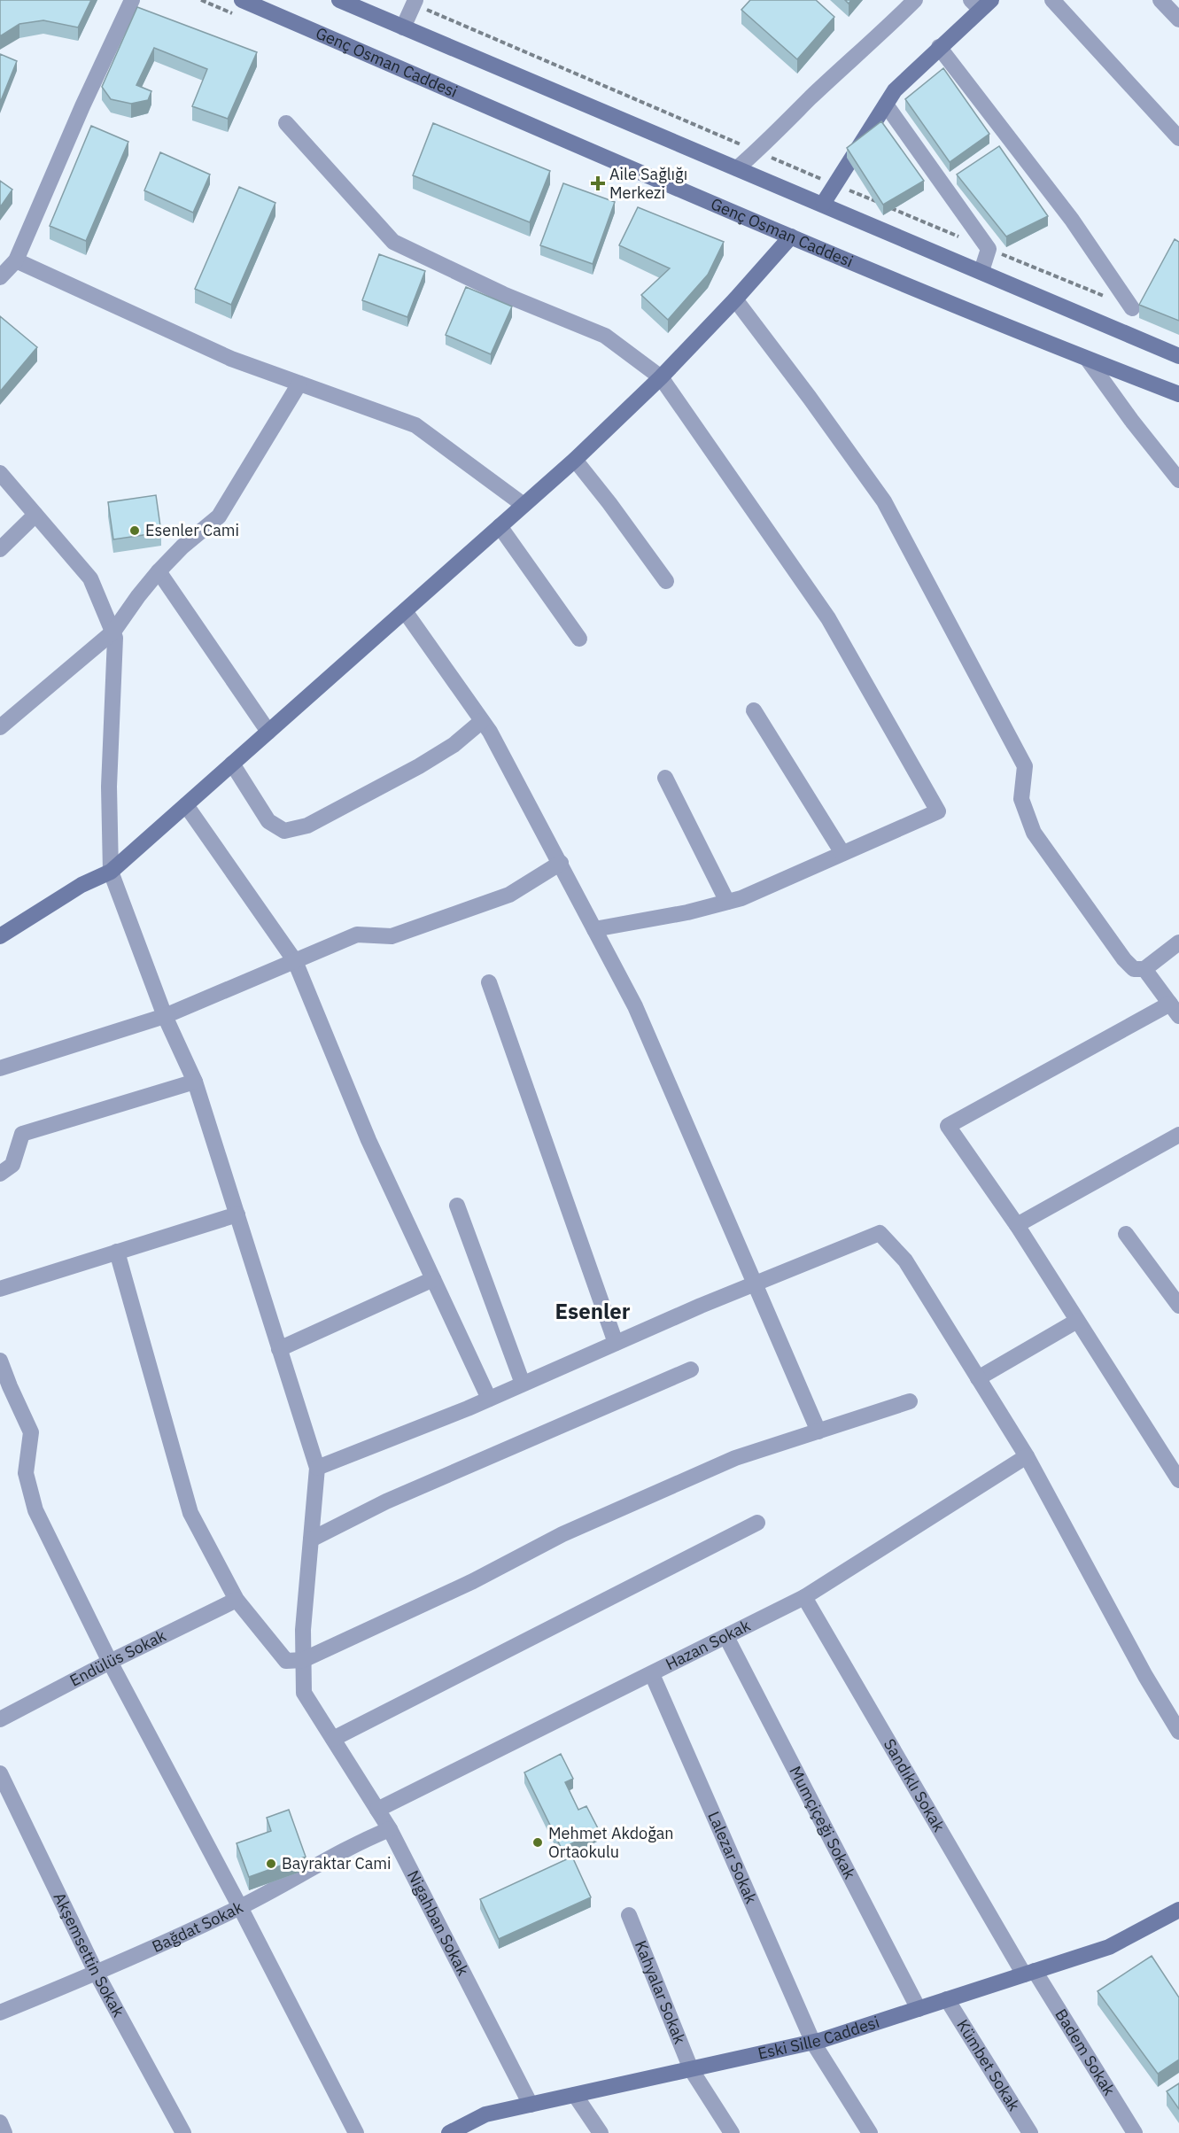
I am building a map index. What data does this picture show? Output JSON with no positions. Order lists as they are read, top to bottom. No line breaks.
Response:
{"streets":{"street":["Genç Osman Caddesi","Hazan Sokak","Endülüs Sokak","Sandıklı Sokak","Mumçiçeği Sokak","Lalezar Sokak","Nigahban Sokak","Bağdat Sokak","Akşemsettin Sokak","Kahyalar Sokak","Eski Sille Caddesi","Badem Sokak","Kümbet Sokak"]},"crossings":[["Hazan Sokak","Sandıklı Sokak"],["Hazan Sokak","Mumçiçeği Sokak"],["Hazan Sokak","Lalezar Sokak"],["Hazan Sokak","Nigahban Sokak"],["Sandıklı Sokak","Eski Sille Caddesi"],["Sandıklı Sokak","Badem Sokak"],["Mumçiçeği Sokak","Eski Sille Caddesi"],["Lalezar Sokak","Eski Sille Caddesi"],["Nigahban Sokak","Bağdat Sokak"],["Nigahban Sokak","Eski Sille Caddesi"],["Bağdat Sokak","Akşemsettin Sokak"],["Kahyalar Sokak","Eski Sille Caddesi"],["Eski Sille Caddesi","Badem Sokak"],["Eski Sille Caddesi","Kümbet Sokak"]],"districts":["Esenler"],"places":{"health":["Aile Sağlığı Merkezi"],"other":["Esenler Cami","Mehmet Akdoğan Ortaokulu","Bayraktar Cami"]}}
